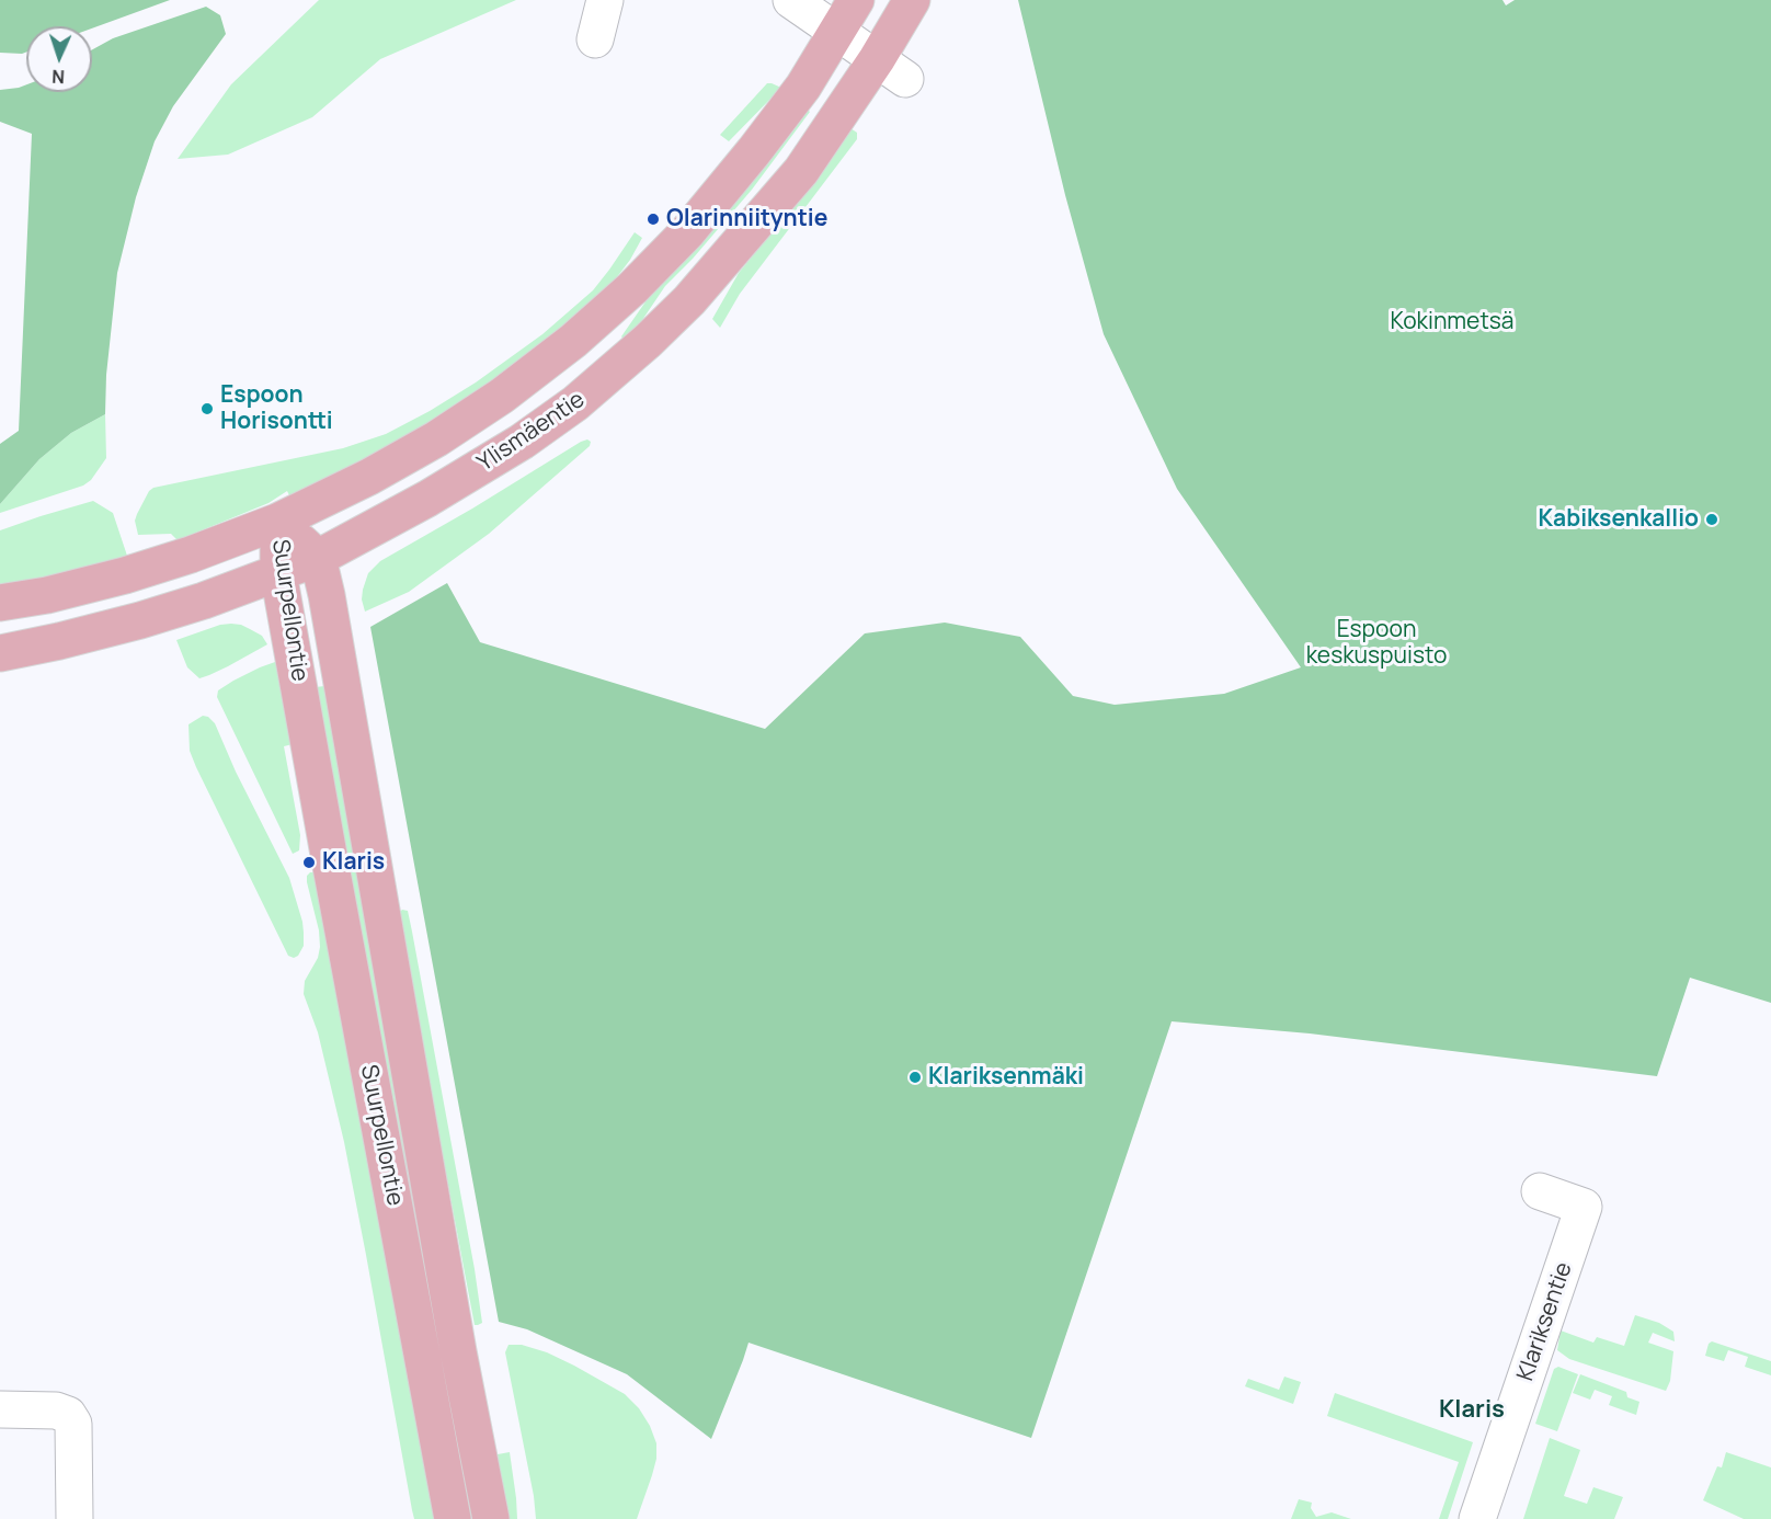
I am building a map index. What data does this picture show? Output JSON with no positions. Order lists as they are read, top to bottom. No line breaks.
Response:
{"streets":{"main road":["Ylismäentie","Suurpellontie"],"street":["Klariksentie"]},"crossings":[["Ylismäentie","Suurpellontie"]],"districts":["Klaris"],"parks":["Kokinmetsä","Espoon keskuspuisto"],"places":["Olarinniityntie","Espoon Horisontti","Kabiksenkallio","Klaris","Klariksenmäki"],"north":"bottom"}
